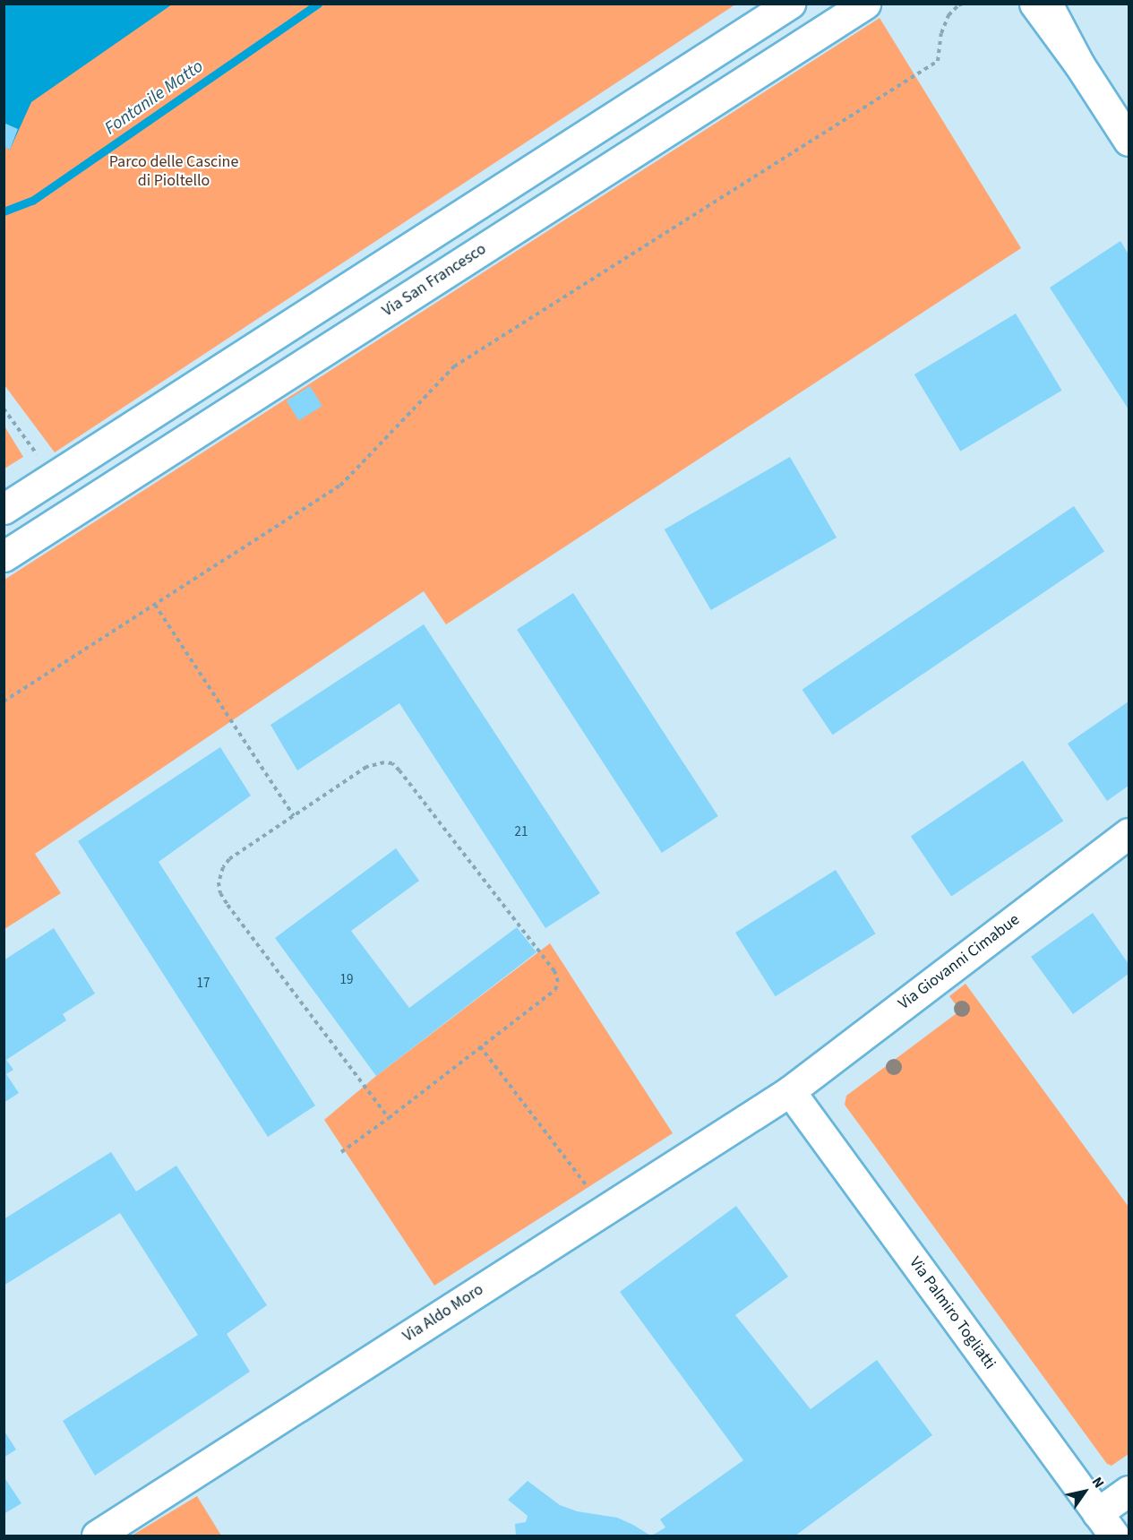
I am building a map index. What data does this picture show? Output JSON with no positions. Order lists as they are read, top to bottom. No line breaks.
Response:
{"streets":{"street":["Via San Francesco","Via Giovanni Cimabue","Via Aldo Moro","Via Palmiro Togliatti"]},"crossings":[["Via Giovanni Cimabue","Via Aldo Moro"],["Via Giovanni Cimabue","Via Palmiro Togliatti"],["Via Aldo Moro","Via Palmiro Togliatti"]],"water":["Fontanile Matto"],"parks":["Parco delle Cascine di Pioltello"],"house_numbers":["21","19","17"],"north":"top right"}
